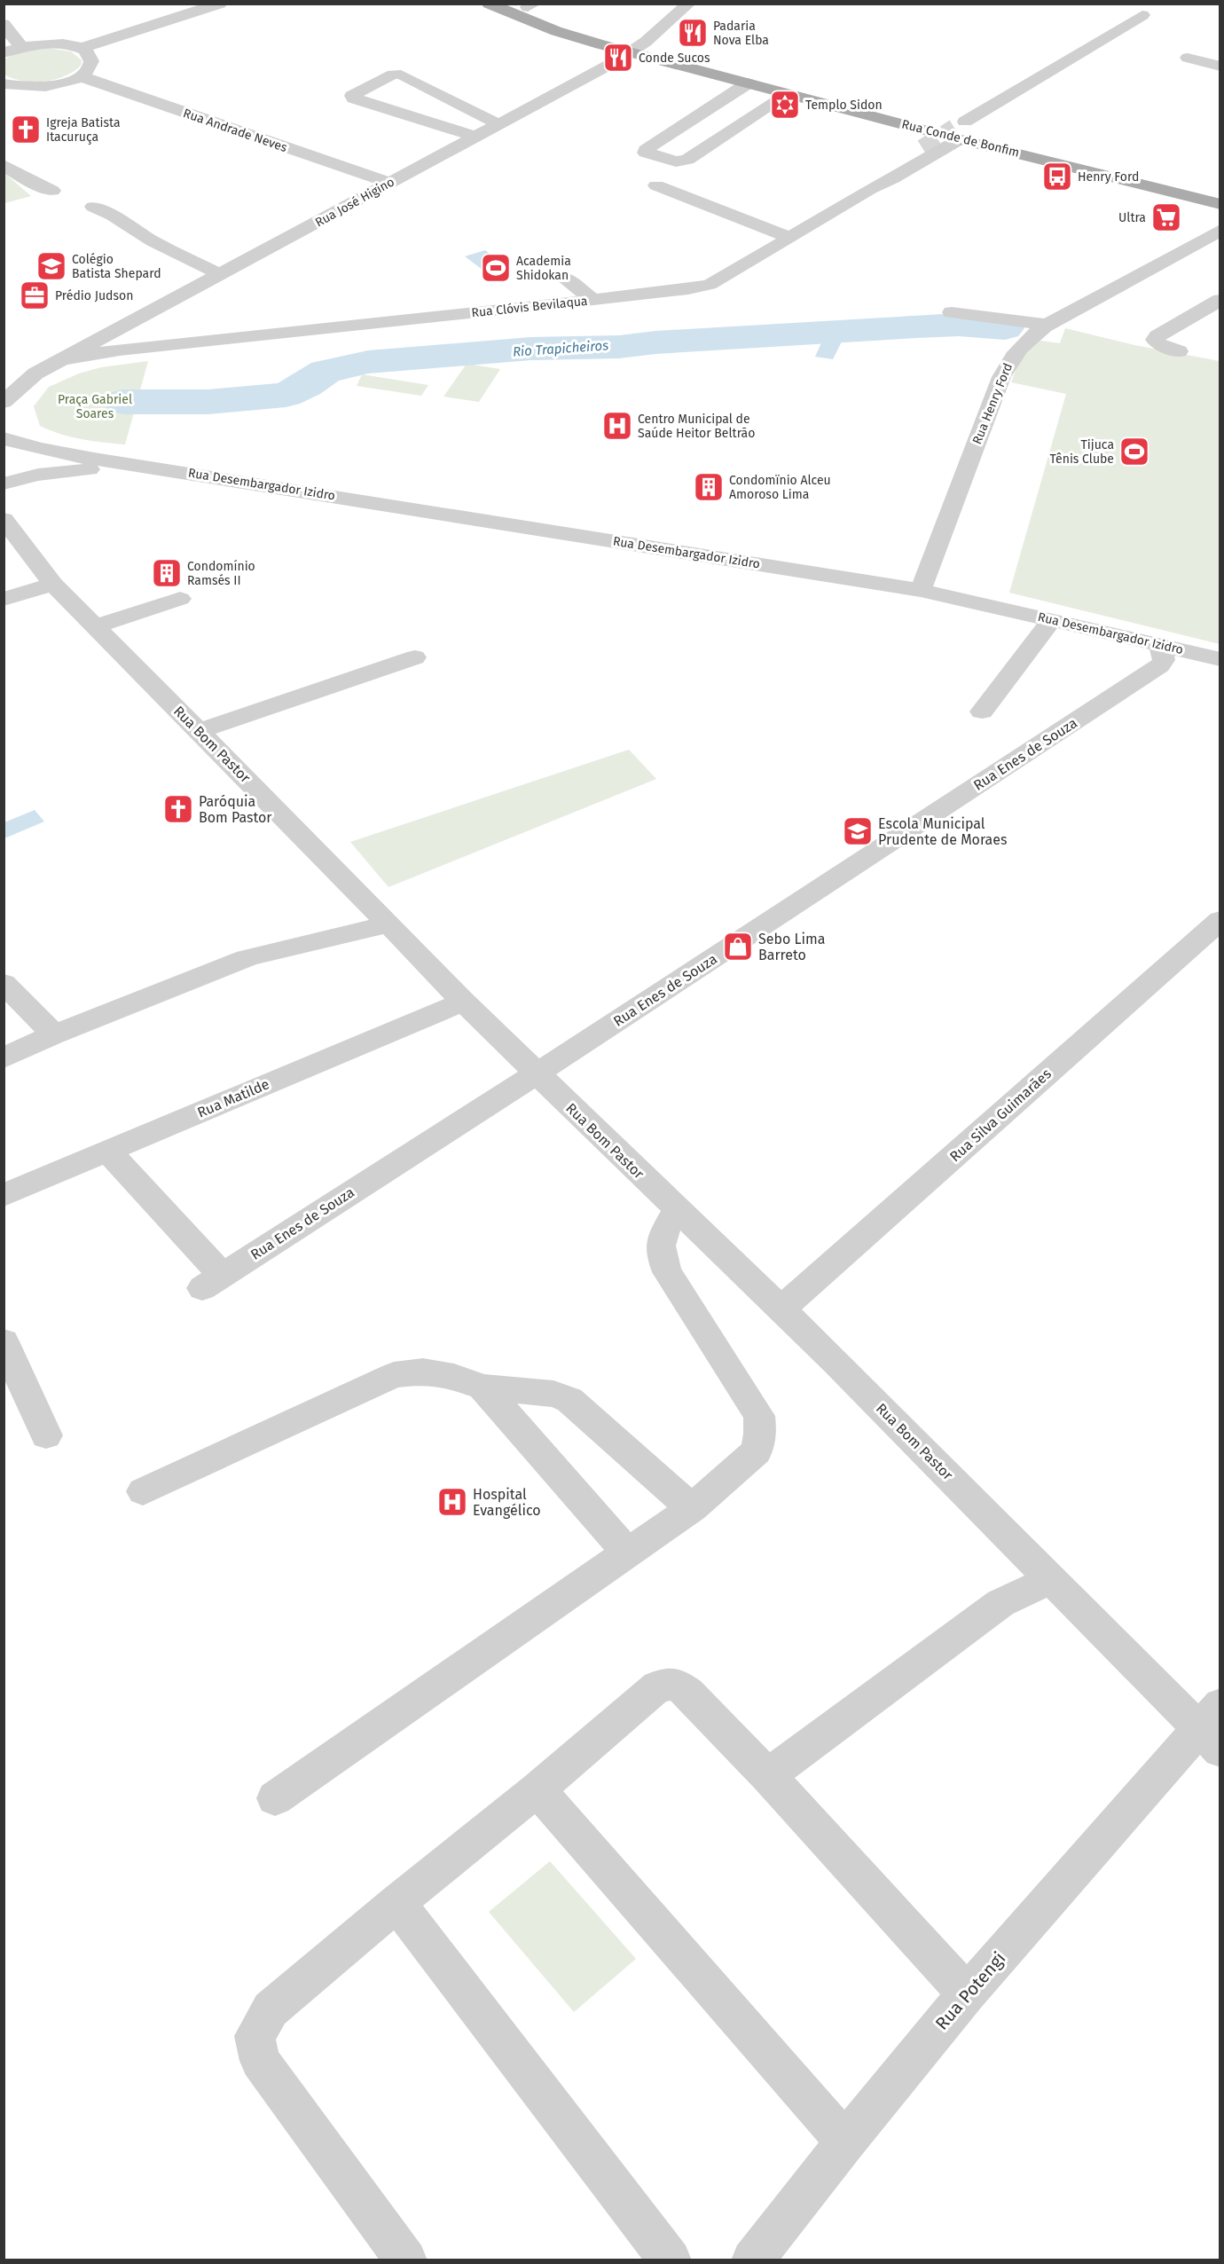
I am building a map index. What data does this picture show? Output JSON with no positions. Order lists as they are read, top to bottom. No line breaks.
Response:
{"streets":{"main road":["Rua Conde de Bonfim"],"street":["Rua Andrade Neves","Rua José Higino","Rua Clóvis Bevilaqua","Rua Henry Ford","Rua Desembargador Izidro","Rua Bom Pastor","Rua Enes de Souza","Rua Matilde","Rua Silva Guimarães","Rua Potengi"]},"crossings":[["Rua Andrade Neves","Rua José Higino"],["Rua Conde de Bonfim","Rua José Higino"],["Rua Conde de Bonfim","Rua Clóvis Bevilaqua"],["Rua José Higino","Rua Clóvis Bevilaqua"],["Rua José Higino","Rua Desembargador Izidro"],["Rua Henry Ford","Rua Desembargador Izidro"],["Rua Desembargador Izidro","Rua Enes de Souza"],["Rua Bom Pastor","Rua Enes de Souza"],["Rua Bom Pastor","Rua Matilde"],["Rua Bom Pastor","Rua Silva Guimarães"],["Rua Bom Pastor","Rua Potengi"],["Rua Enes de Souza","Rua Matilde"]],"water":["Rio Trapicheiros"],"parks":["Praça Gabriel Soares"],"places":{"restaurant":["Padaria Nova Elba","Conde Sucos"],"synagogue":["Templo Sidon"],"church":["Igreja Batista Itacuruça","Paróquia Bom Pastor"],"bus stop":["Henry Ford"],"supermarket":["Ultra"],"school or university":["Colégio Batista Shepard","Escola Municipal Prudente de Moraes"],"sports":["Academia Shidokan","Tijuca Tênis Clube"],"office":["Prédio Judson"],"hospital":["Centro Municipal de Saúde Heitor Beltrão","Hospital Evangélico"],"building":["Condomïnio Alceu Amoroso Lima","Condomínio Ramsés II"],"shop":["Sebo Lima Barreto"]}}
